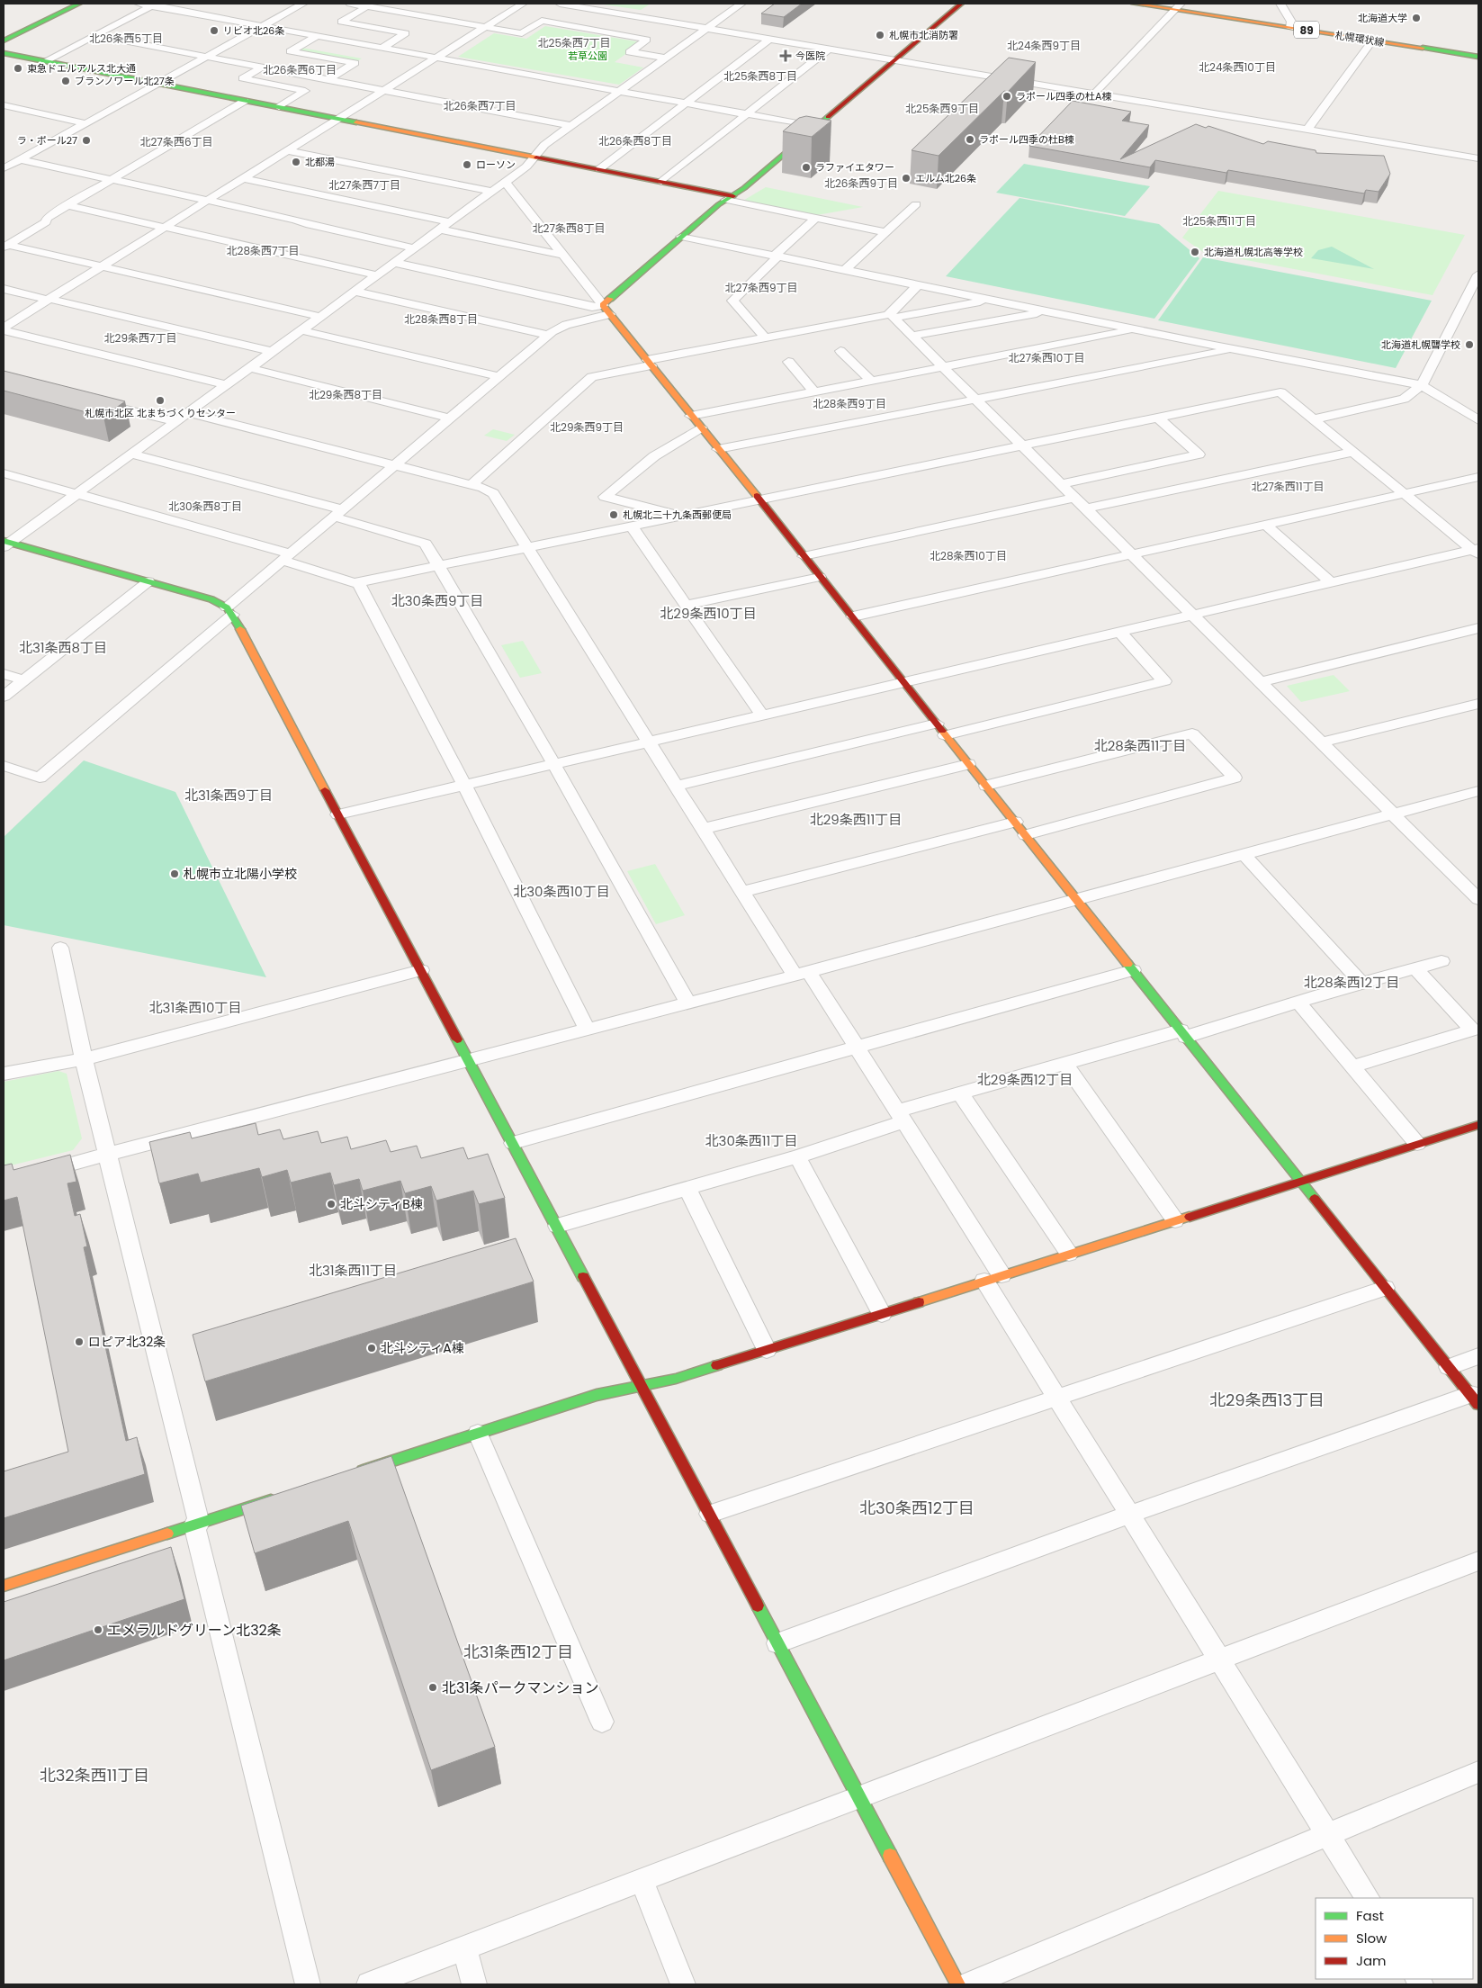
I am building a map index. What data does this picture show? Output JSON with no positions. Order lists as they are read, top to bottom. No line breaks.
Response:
{"streets":{"street":["89","札幌環状線"]},"districts":["北26条西5丁目","北25条西7丁目","北24条西9丁目","北24条西10丁目","北26条西6丁目","北25条西8丁目","北26条西7丁目","北25条西9丁目","北26条西8丁目","北27条西6丁目","北26条西9丁目","北27条西7丁目","北25条西11丁目","北27条西8丁目","北28条西7丁目","北27条西9丁目","北28条西8丁目","北29条西7丁目","北27条西10丁目","北29条西8丁目","北28条西9丁目","北29条西9丁目","北27条西11丁目","北30条西8丁目","北28条西10丁目","北30条西9丁目","北29条西10丁目","北31条西8丁目","北28条西11丁目","北31条西9丁目","北29条西11丁目","北30条西10丁目","北28条西12丁目","北31条西10丁目","北29条西12丁目","北30条西11丁目","北31条西11丁目","北29条西13丁目","北30条西12丁目","北31条西12丁目","北32条西11丁目"],"parks":["若草公園"],"places":{"other":["北海道大学","リビオ北26条","札幌市北消防署","東急ドエルアルス北大通","ブランノワール北27条","ラポール四季の杜A棟","ラポール四季の杜B棟","ラ・ポール27","北都湯","ローソン","ラファイエタワー","エルム北26条","北海道札幌北高等学校","北海道札幌聾学校","札幌市北区 北まちづくりセンター","札幌北二十九条西郵便局","札幌市立北陽小学校","北斗シティB棟","ロピア北32条","北斗シティA棟","エメラルドグリーン北32条","北31条パークマンション"],"health":["今医院"]},"legend":["Fast","Slow","Jam"]}
